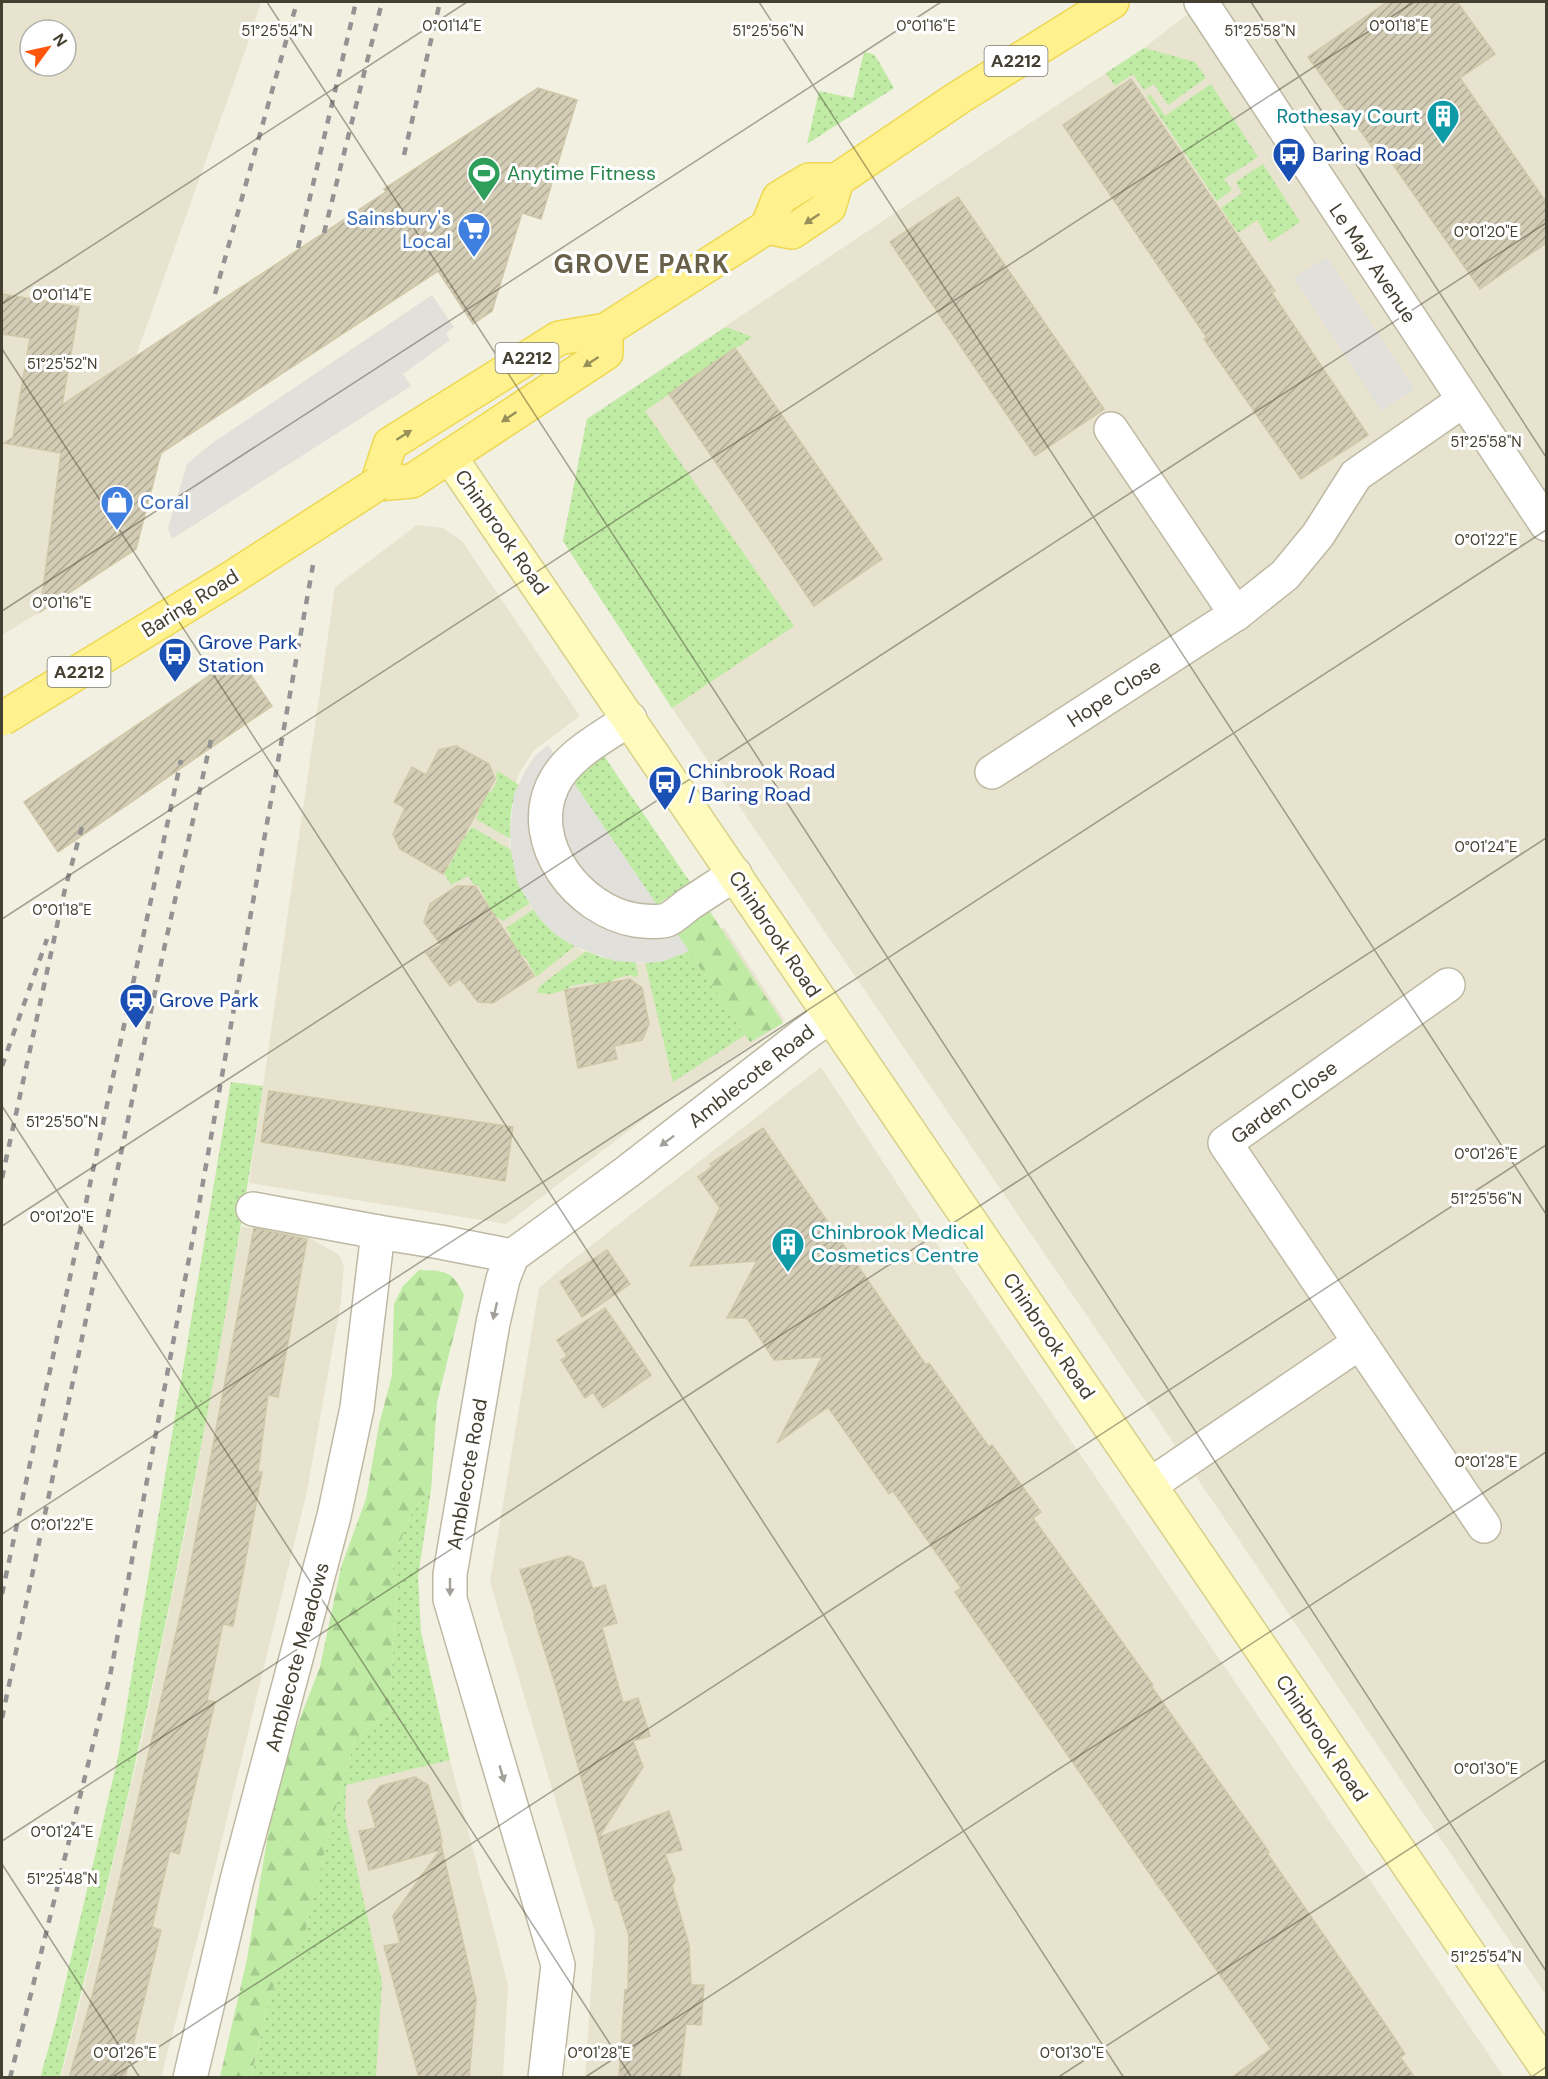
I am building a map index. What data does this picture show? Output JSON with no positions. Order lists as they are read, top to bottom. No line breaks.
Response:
{"streets":{"main road":["A2212","Chinbrook Road","Baring Road"],"street":["Le May Avenue","Hope Close","Amblecote Road","Garden Close","Amblecote Meadows"]},"crossings":[["A2212","Baring Road"],["Le May Avenue","Hope Close"],["Chinbrook Road","Baring Road"],["Chinbrook Road","Amblecote Road"]],"one_way":["Amblecote Road"],"districts":["GROVE PARK"],"places":{"building":["Rothesay Court","Chinbrook Medical Cosmetics Centre"],"bus stop":["Baring Road","Grove Park Station","Chinbrook Road / Baring Road"],"sports":["Anytime Fitness"],"supermarket":["Sainsbury's Local"],"shop":["Coral"],"station":["Grove Park"]},"north":"top right","coordinates":["0°01'14\"E","0°01'16\"E","0°01'18\"E","51°25'54\"N","51°25'56\"N","51°25'58\"N","0°01'20\"E","51°25'52\"N","0°01'22\"E","0°01'24\"E","51°25'50\"N","0°01'26\"E","0°01'28\"E","0°01'30\"E","51°25'48\"N"]}
